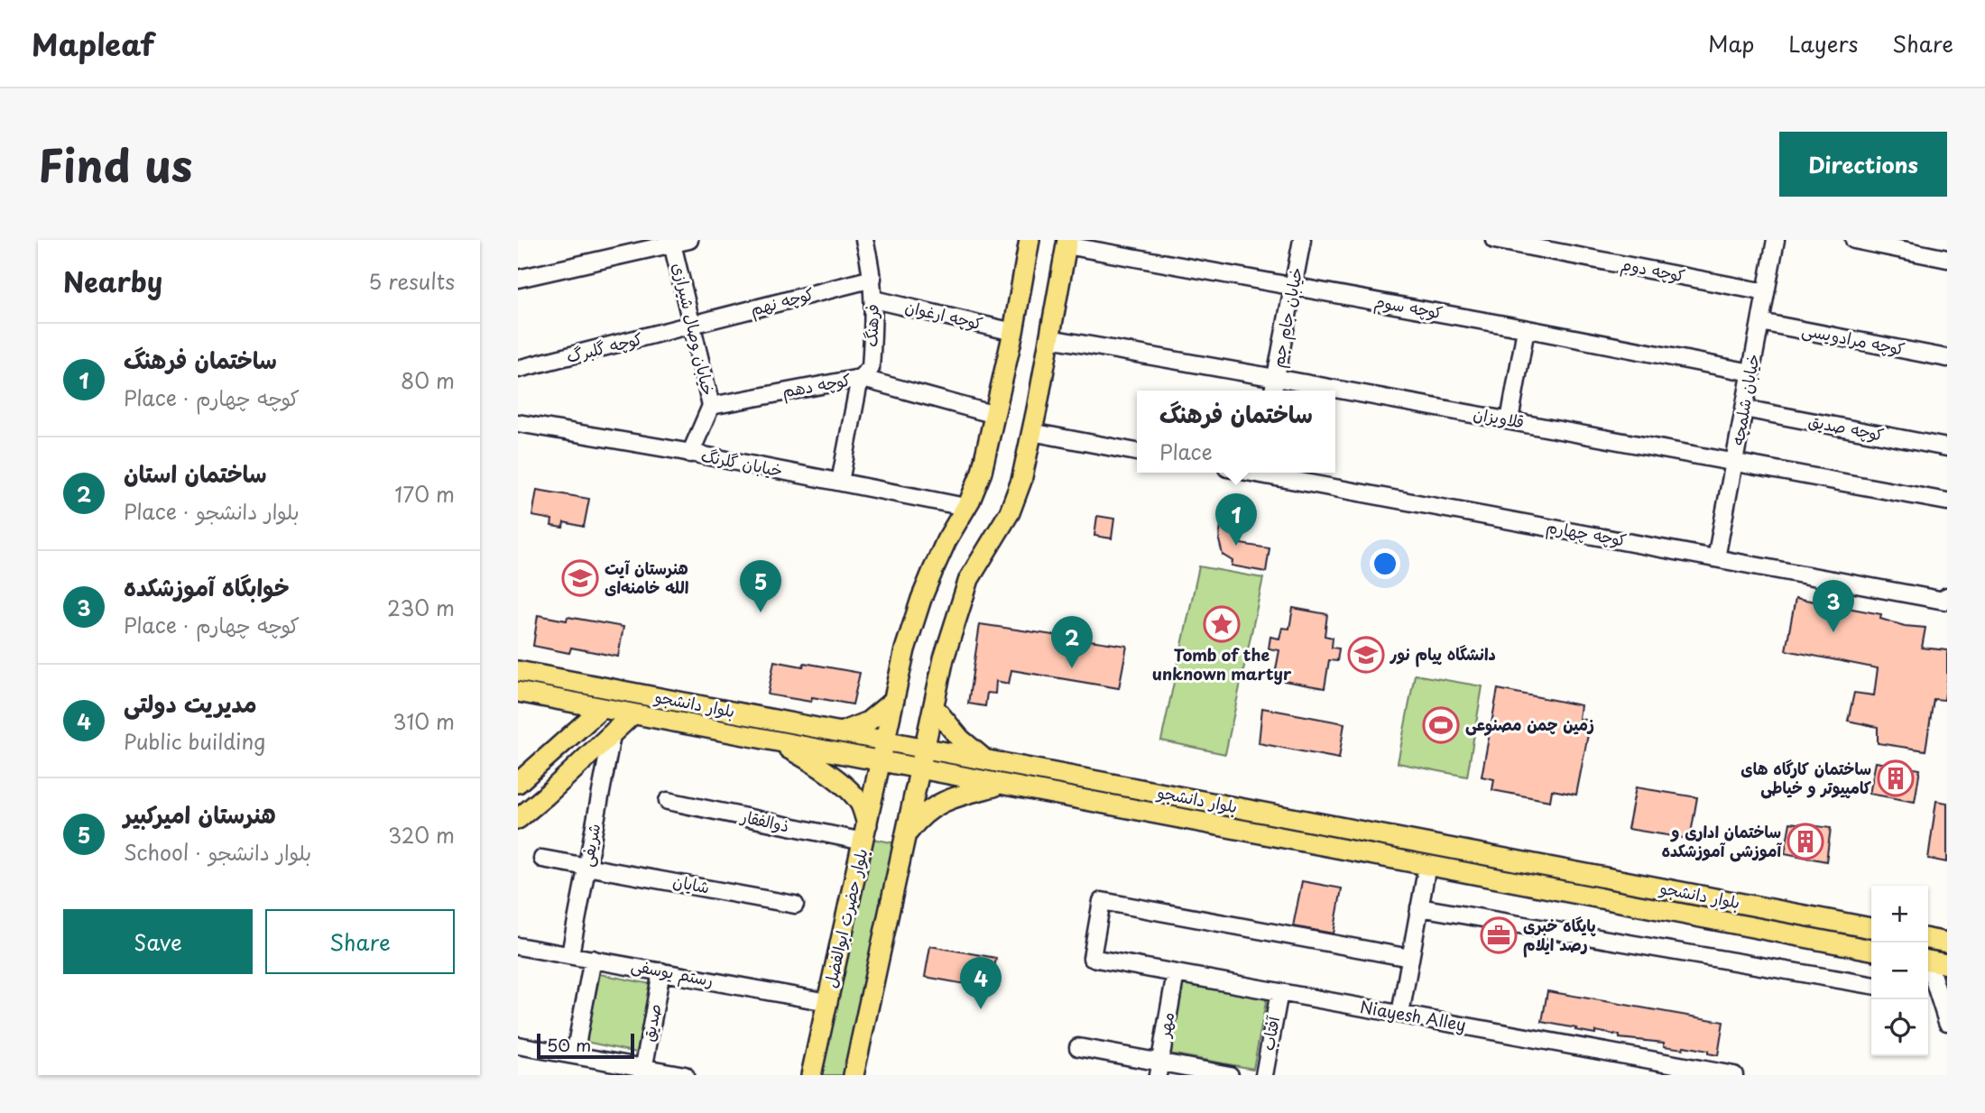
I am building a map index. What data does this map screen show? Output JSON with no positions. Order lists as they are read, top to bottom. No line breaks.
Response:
{"streets":{"main road":["بلوار دانشجو","بلوار حضرت ابوالفضل"],"street":["کوچه دوم","کوچه نهم","کوچه سوم","کوچه ارغوان","خیابان جام جم","فرهنگ","خیابان وصال شیرازی","کوچه مرادویسی","کوچه گلبرگ","کوچه دهم","خیابان شلمچه","قلاویزان","کوچه صدیق","خیابان گلرنگ","کوچه چهارم","ذوالفقار","شریفی","شایان","رستم یوسفی","Niayesh Alley","صدیق","مهر","آفتاب"]},"crossings":[["کوچه دوم","خیابان شلمچه"],["کوچه نهم","فرهنگ"],["کوچه نهم","خیابان وصال شیرازی"],["کوچه نهم","کوچه گلبرگ"],["کوچه سوم","خیابان جام جم"],["کوچه سوم","خیابان شلمچه"],["کوچه ارغوان","فرهنگ"],["کوچه ارغوان","بلوار حضرت ابوالفضل"],["خیابان جام جم","قلاویزان"],["فرهنگ","کوچه دهم"],["فرهنگ","خیابان گلرنگ"],["خیابان وصال شیرازی","کوچه گلبرگ"],["خیابان وصال شیرازی","کوچه دهم"],["خیابان وصال شیرازی","خیابان گلرنگ"],["کوچه مرادویسی","خیابان شلمچه"],["کوچه دهم","بلوار حضرت ابوالفضل"],["خیابان شلمچه","قلاویزان"],["خیابان شلمچه","کوچه صدیق"],["خیابان شلمچه","کوچه چهارم"],["خیابان گلرنگ","بلوار حضرت ابوالفضل"],["بلوار دانشجو","بلوار حضرت ابوالفضل"],["ذوالفقار","بلوار حضرت ابوالفضل"],["شریفی","شایان"],["شریفی","رستم یوسفی"],["بلوار حضرت ابوالفضل","رستم یوسفی"],["رستم یوسفی","صدیق"],["Niayesh Alley","مهر"],["Niayesh Alley","آفتاب"]],"places":{"school or university":["هنرستان آیت الله خامنه‌ای","دانشگاه پیام نور"],"place":["Tomb of the unknown martyr"],"sports":["زمین چمن مصنوعی"],"building":["ساختمان کارگاه های کامپیوتر و خیاطی","ساختمان اداری و آموزشی آموزشکده"],"office":["پایگاه خبری رصد ایلام"]},"scale_bar":"50 m","page":{"header":"Mapleaf","nav":["Map","Layers","Share"],"title":"Find us","buttons":["Directions",["Save","Share"]],"heading":["Nearby","5 results"],"list":[{"mark":"1","name":"ساختمان فرهنگ","note":"Place · کوچه چهارم","value":"80 m"},{"mark":"2","name":"ساختمان استان","note":"Place · بلوار دانشجو","value":"170 m"},{"mark":"3","name":"خوابگاه آموزشکده","note":"Place · کوچه چهارم","value":"230 m"},{"mark":"4","name":"مدیریت دولتی","note":"Public building","value":"310 m"},{"mark":"5","name":"هنرستان امیرکبیر","note":"School · بلوار دانشجو","value":"320 m"}],"popup":["ساختمان فرهنگ","Place"],"pins":["1","5","3","2","4"],"map_buttons":["+","−"],"scale":"50 m"}}
